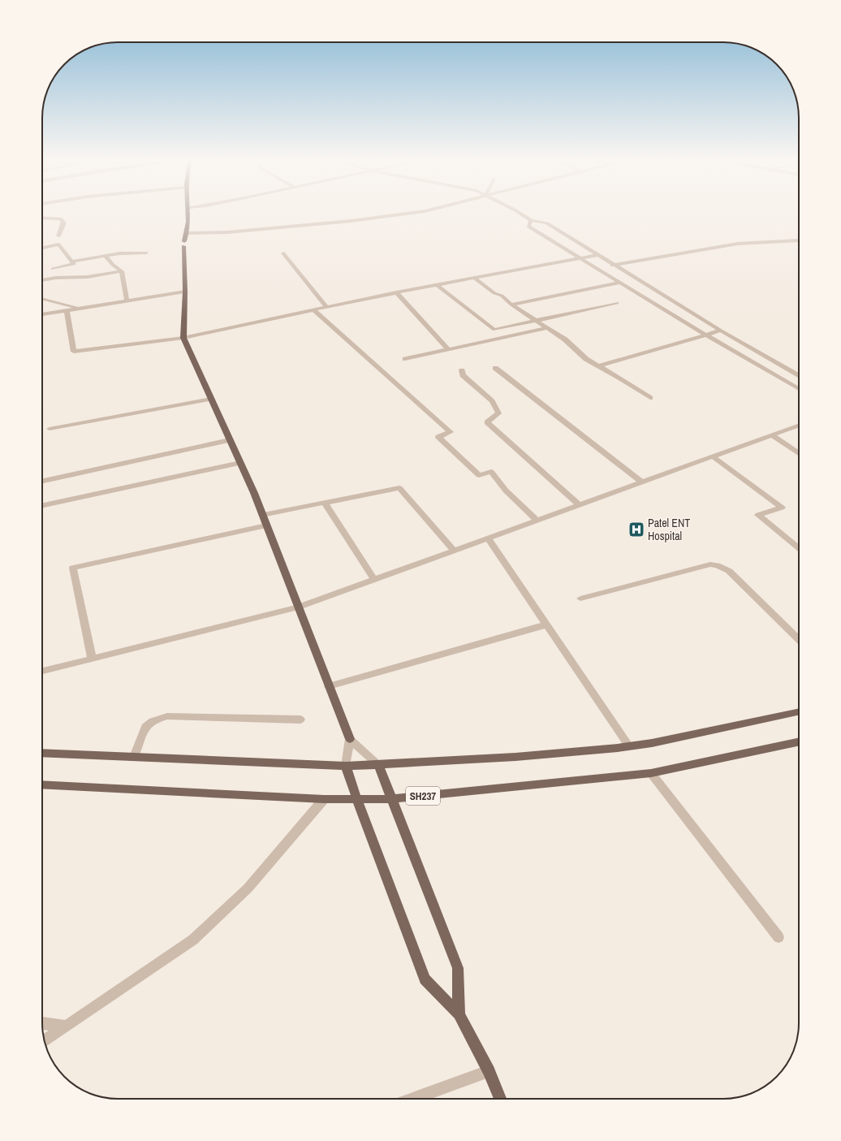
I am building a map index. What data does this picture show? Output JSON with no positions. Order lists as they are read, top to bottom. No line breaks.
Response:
{"streets":{"main road":["SH237"]},"places":{"hospital":["Patel ENT Hospital"]}}
